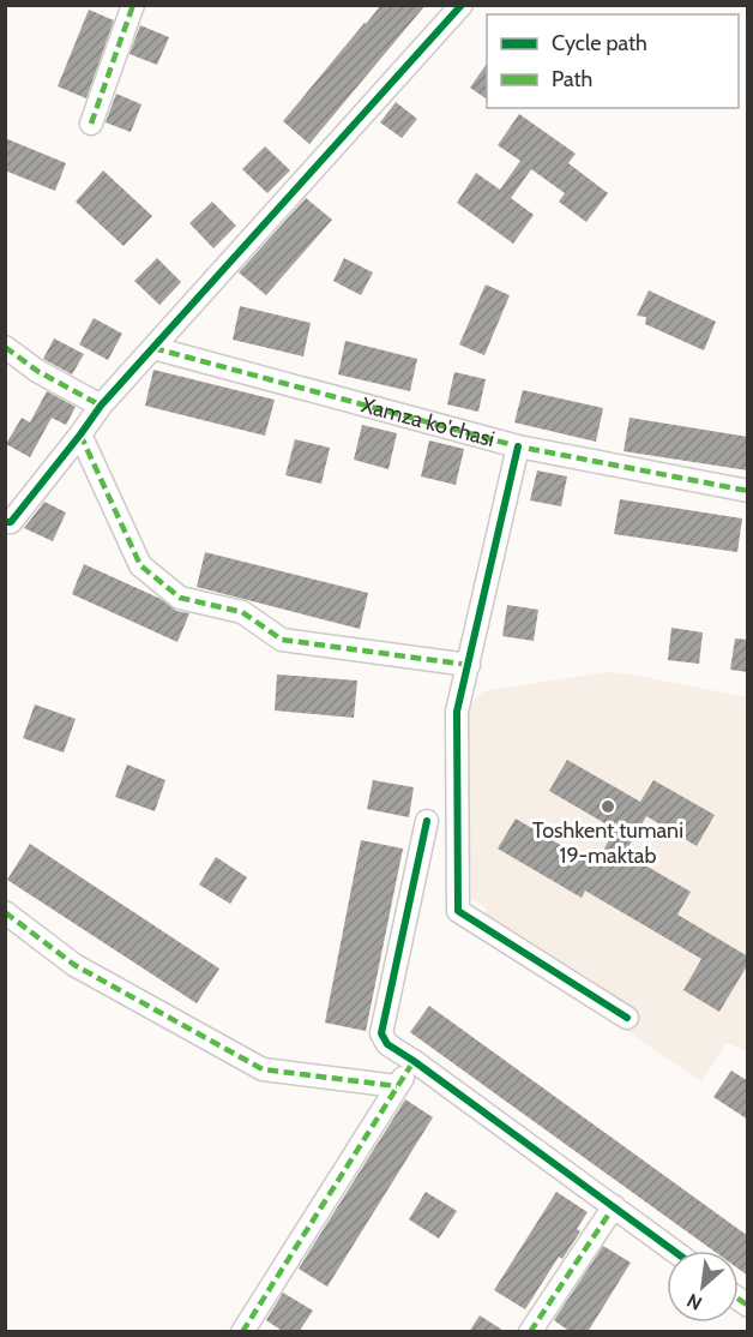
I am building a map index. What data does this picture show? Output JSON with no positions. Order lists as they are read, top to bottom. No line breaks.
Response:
{"streets":{"street":["Xamza ko'chasi"]},"places":["Toshkent tumani 19-maktab"],"legend":["Cycle path","Path"],"north":"bottom left"}
